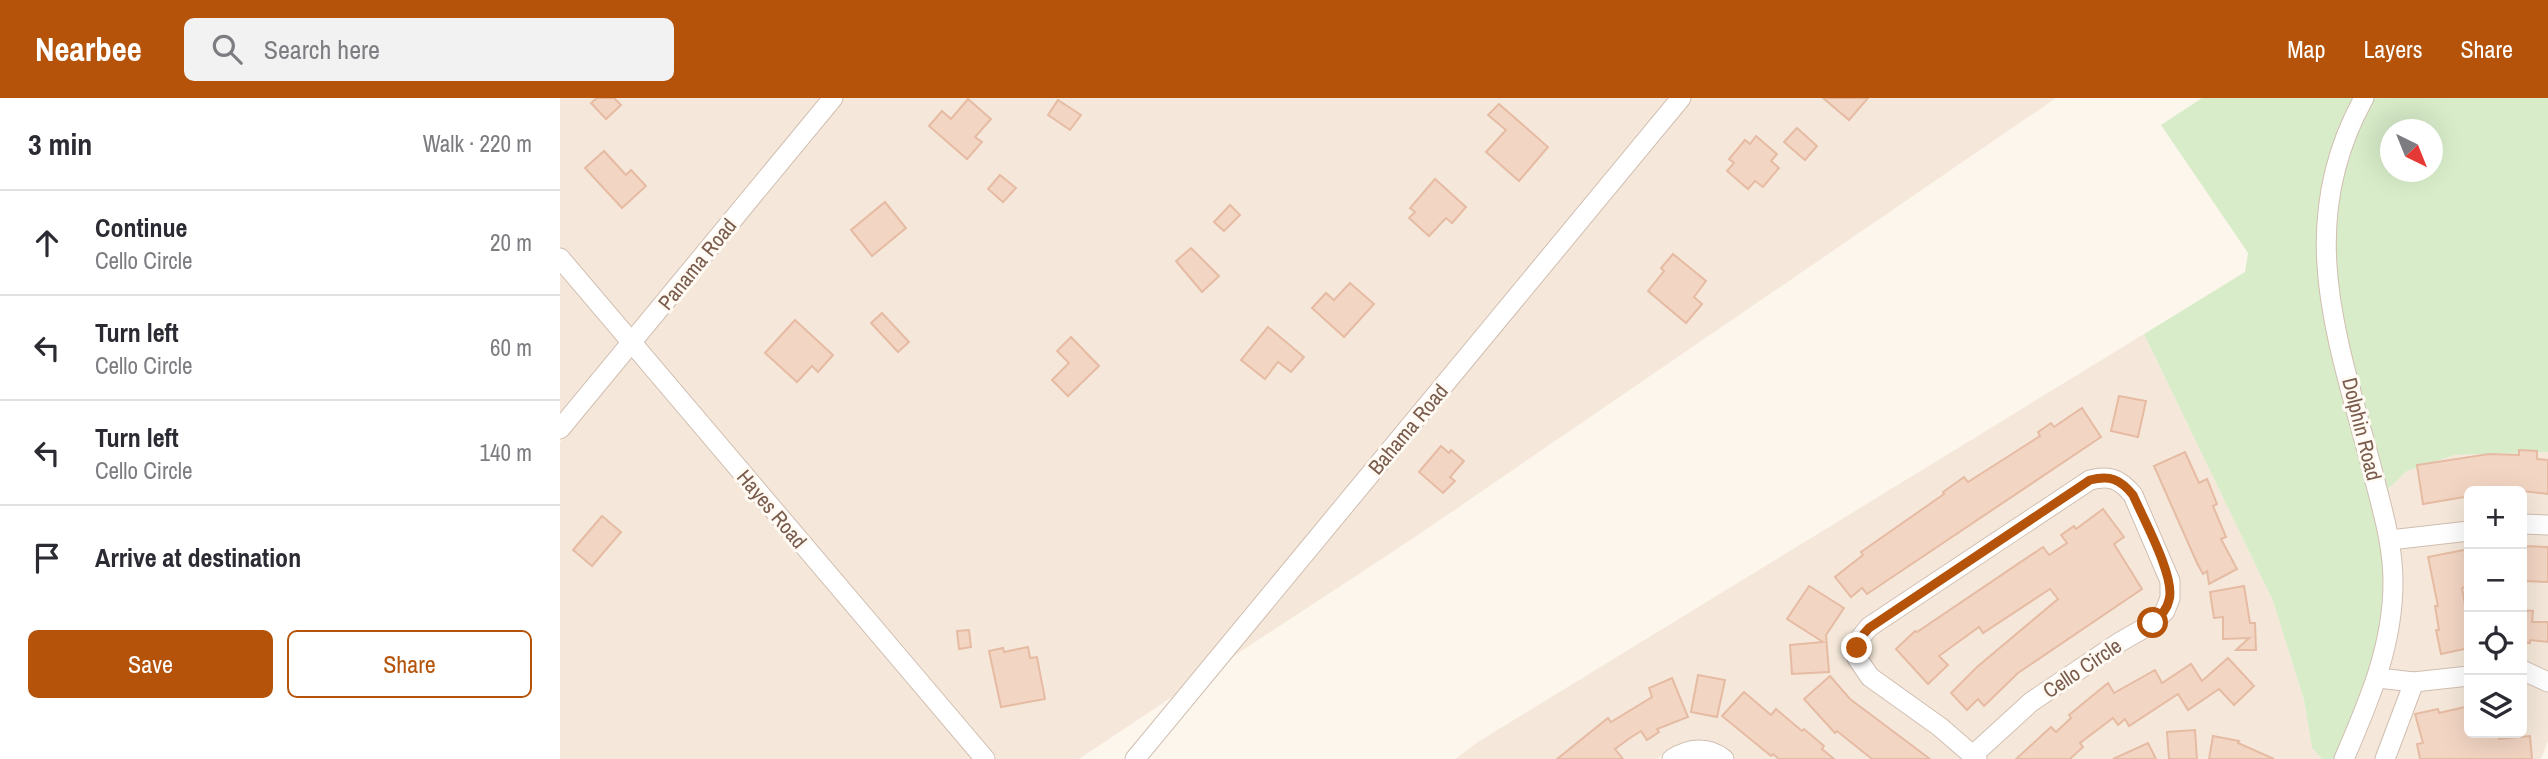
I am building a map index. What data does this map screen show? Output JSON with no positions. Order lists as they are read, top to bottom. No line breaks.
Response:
{"streets":{"street":["Panama Road","Bahama Road","Dolphin Road","Hayes Road","Cello Circle"]},"crossings":[["Panama Road","Hayes Road"]],"north":"bottom right","page":{"header":"Nearbee","search":"Search here","nav":["Map","Layers","Share"],"heading":["3 min","Walk · 220 m"],"list":[["Continue","Cello Circle","20 m"],["Turn left","Cello Circle","60 m"],["Turn left","Cello Circle","140 m"],"Arrive at destination"],"map_buttons":["+","−"],"buttons":["Save","Share"]}}
